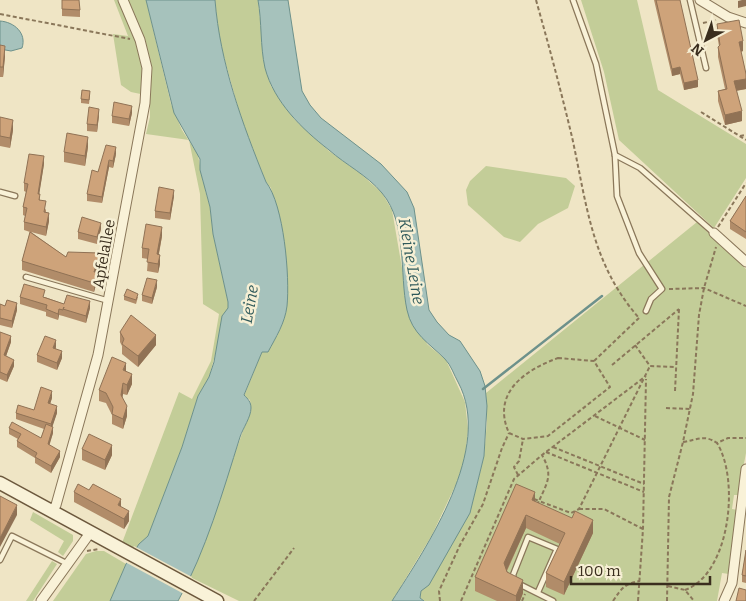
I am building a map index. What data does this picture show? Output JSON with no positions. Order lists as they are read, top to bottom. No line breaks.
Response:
{"streets":{"street":["Apfelallee"]},"water":["Kleine Leine","Leine"],"scale_bar":"100 m","north":"bottom left"}
